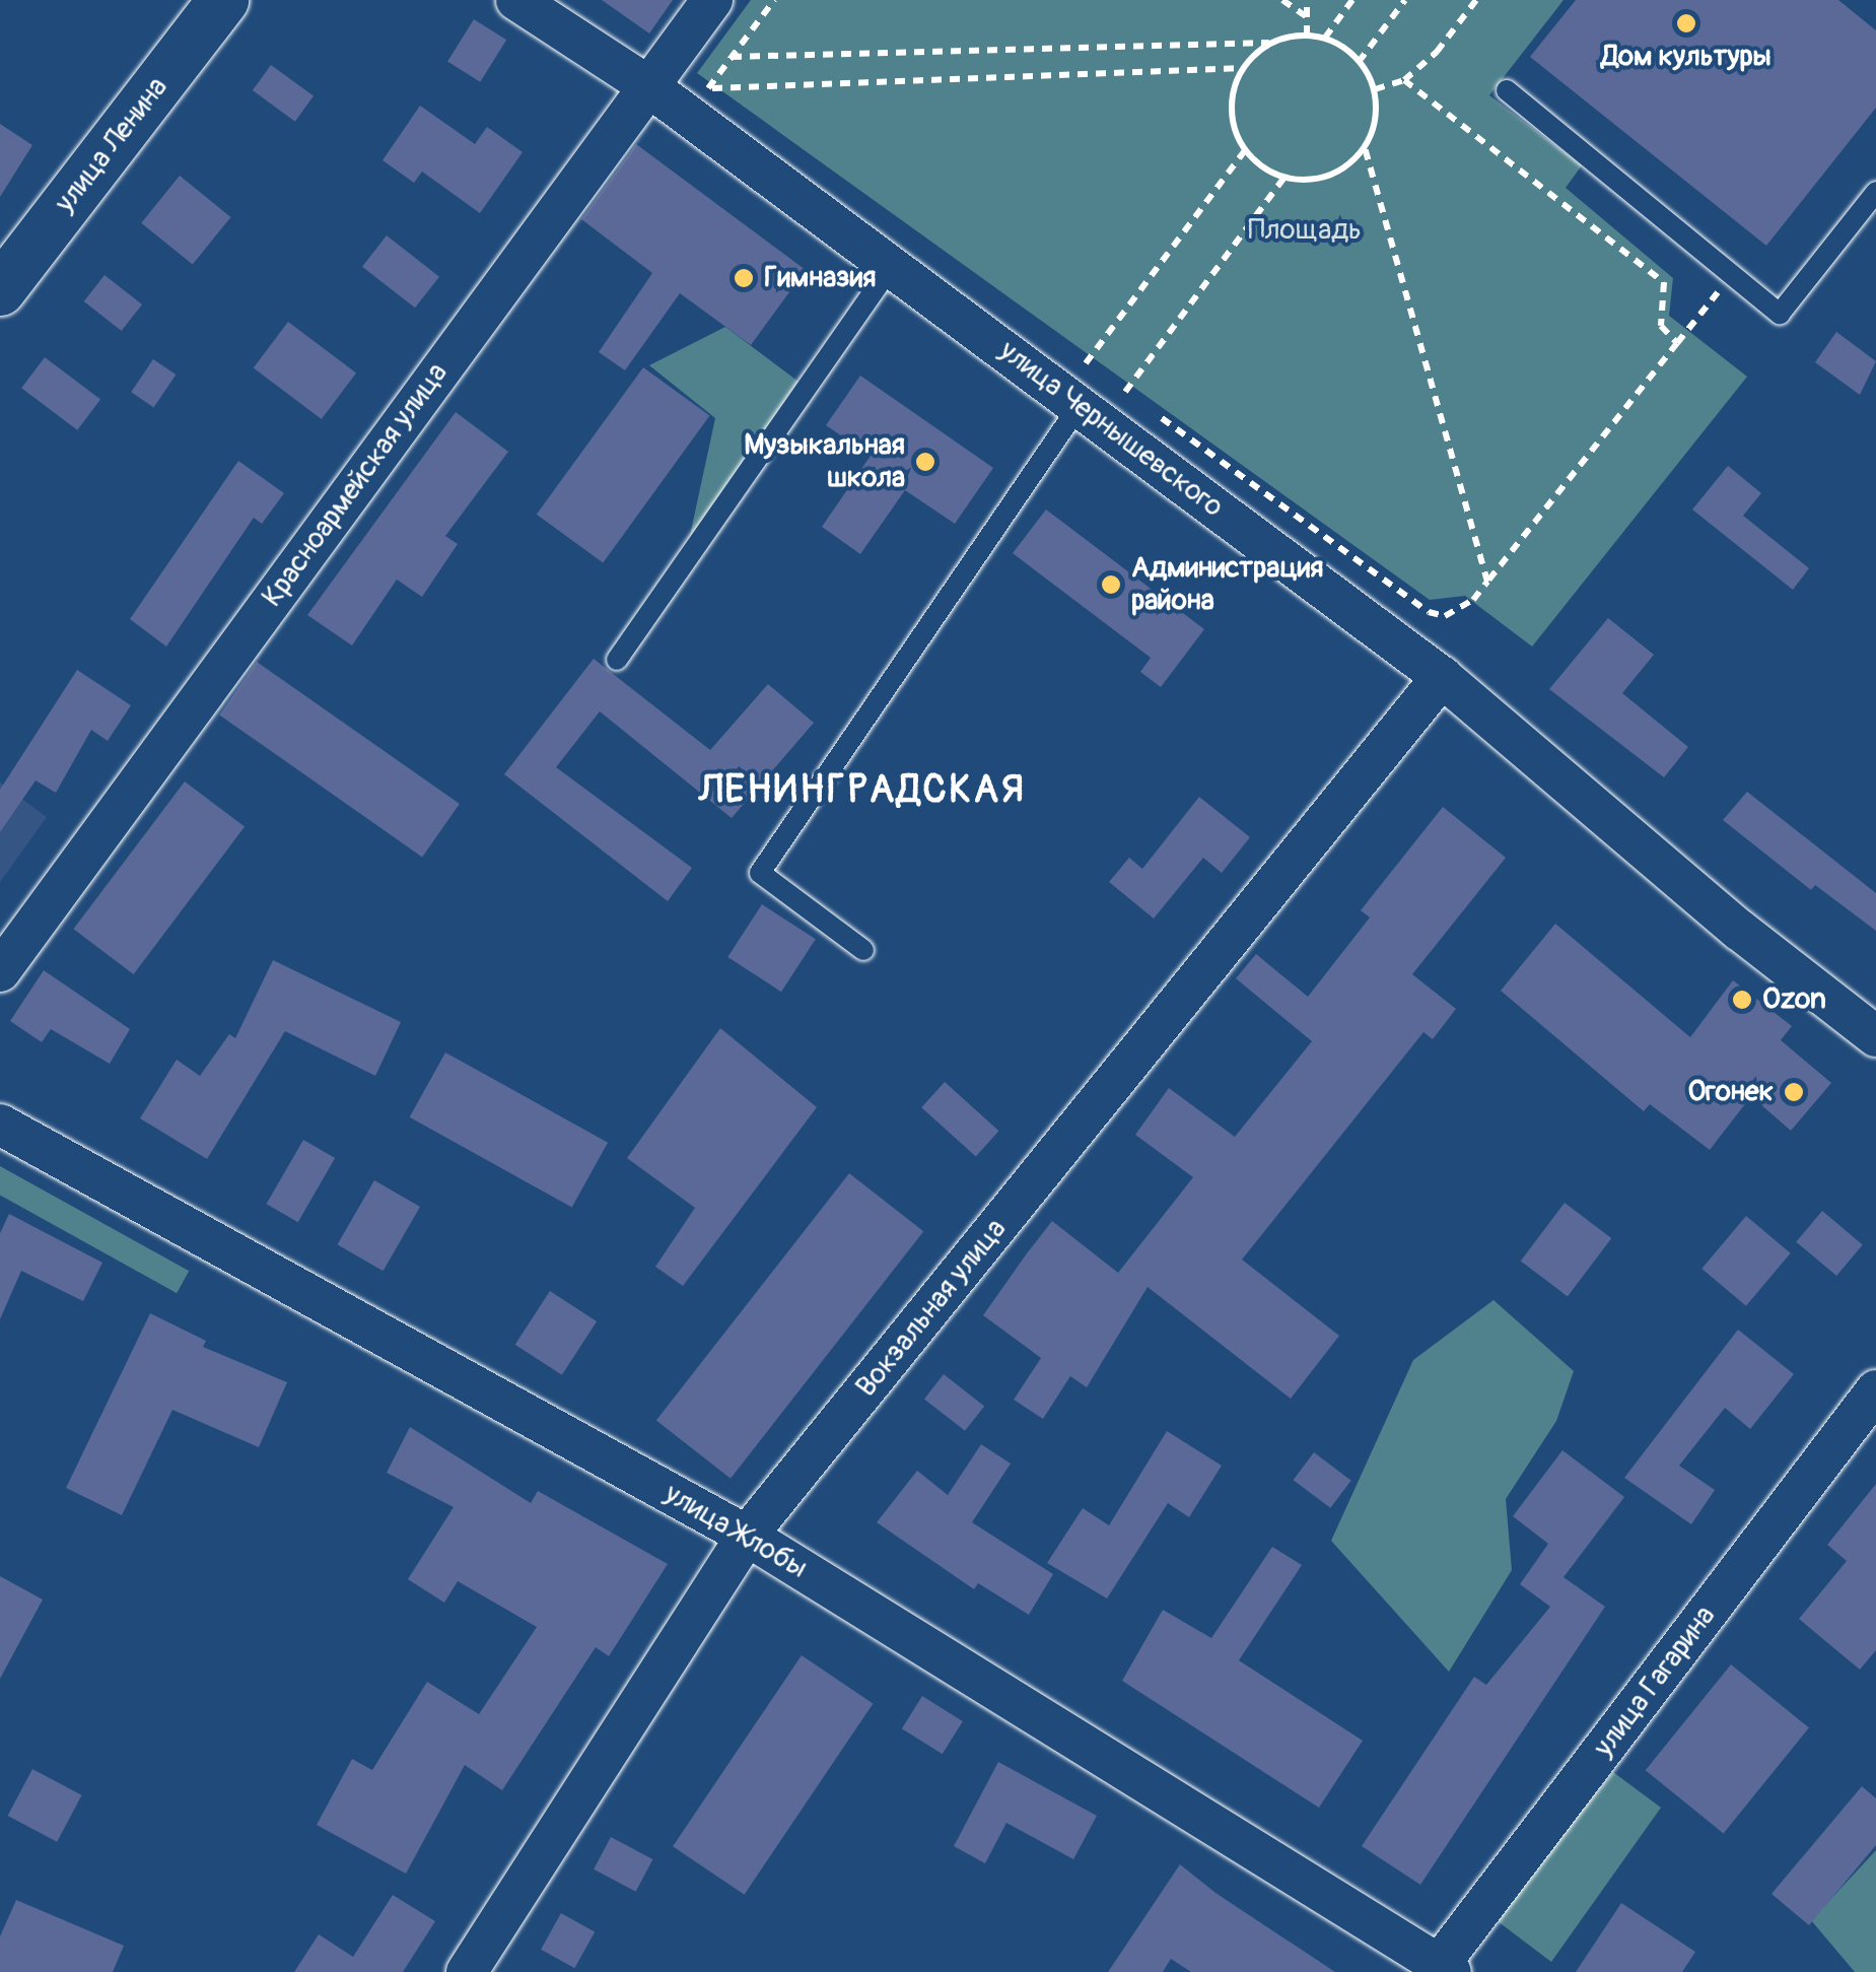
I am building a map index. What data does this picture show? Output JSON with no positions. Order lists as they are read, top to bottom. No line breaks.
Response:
{"streets":{"street":["улица Ленина","улица Чернышевского","Красноармейская улица","Вокзальная улица","улица Жлобы","улица Гагарина"]},"crossings":[["улица Чернышевского","Красноармейская улица"],["улица Чернышевского","Вокзальная улица"],["Вокзальная улица","улица Жлобы"],["улица Жлобы","улица Гагарина"]],"districts":["ЛЕНИНГРАДСКАЯ"],"parks":["Площадь"],"places":["Дом культуры","Гимназия","Музыкальная школа","Администрация района","Ozon","Огонек"]}
